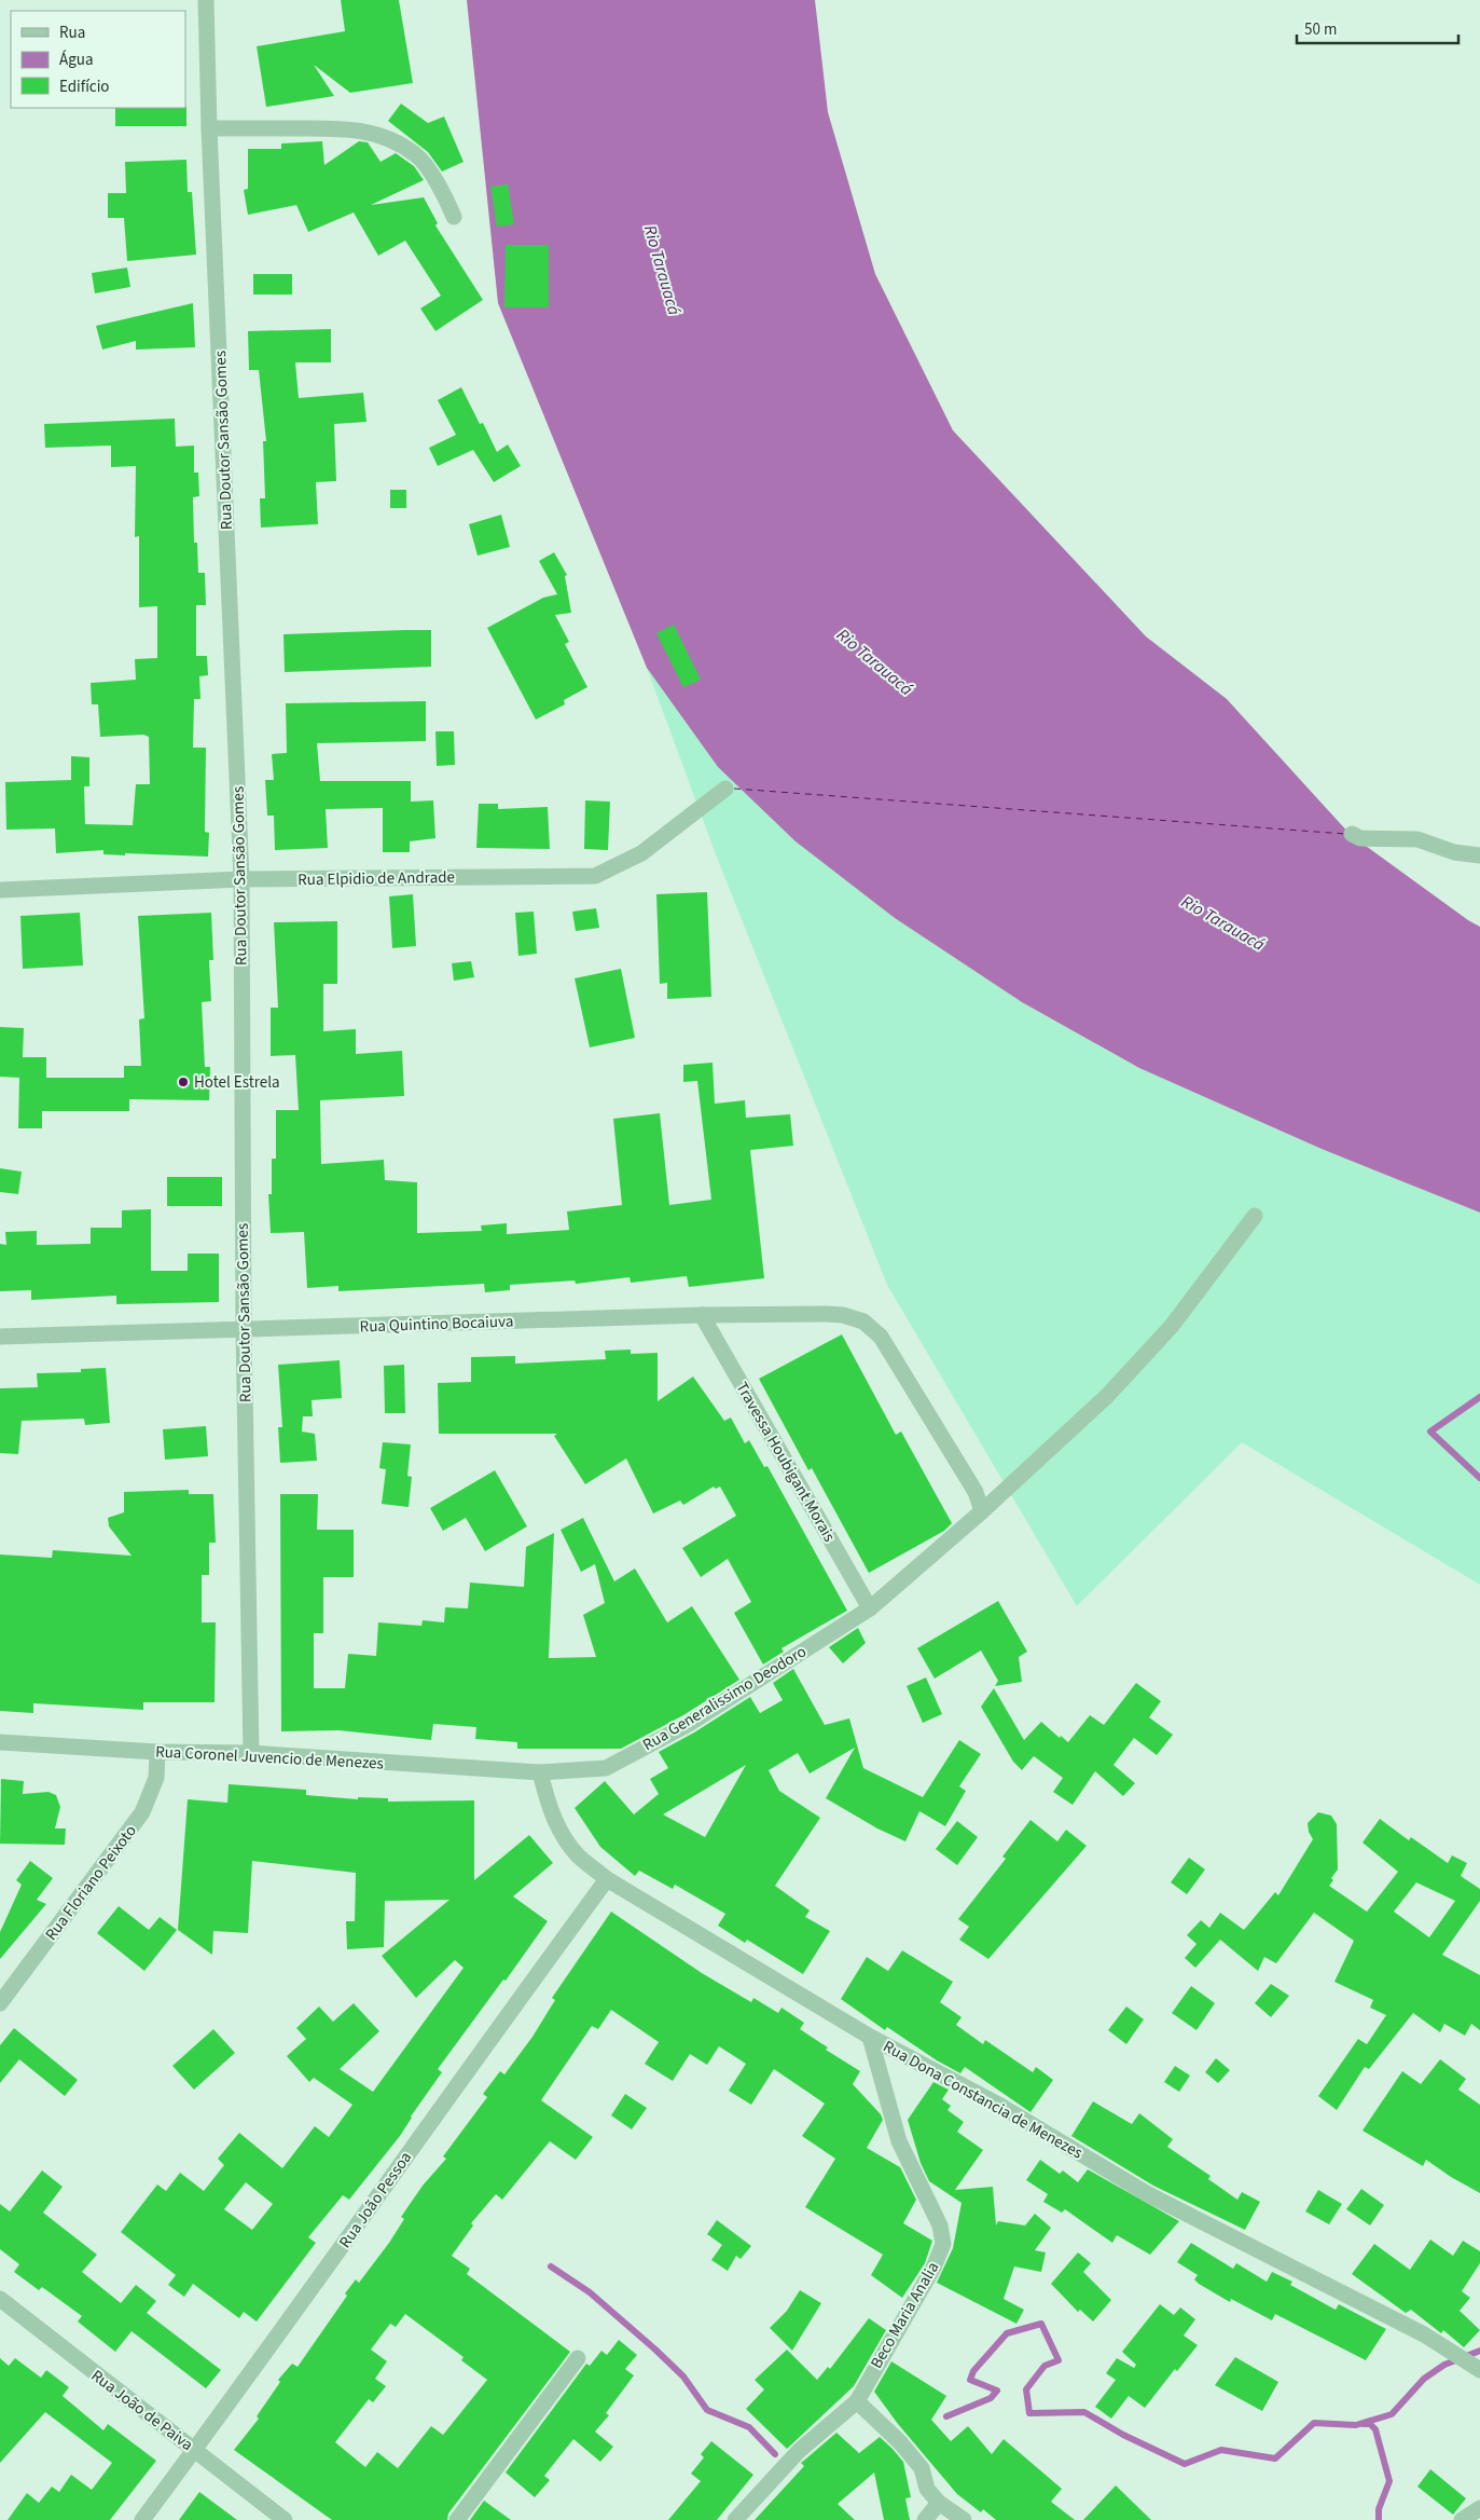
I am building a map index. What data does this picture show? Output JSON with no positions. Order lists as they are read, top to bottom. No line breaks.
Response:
{"streets":{"street":["Rua Doutor Sansão Gomes","Rua Elpidio de Andrade","Rua Quintino Bocaiuva","Travessa Houbigant Morais","Rua Generalissimo Deodoro","Rua Coronel Juvencio de Menezes","Rua Floriano Peixoto","Rua Dona Constancia de Menezes","Rua João Pessoa","Beco Maria Analia","Rua João de Paiva"]},"crossings":[["Rua Doutor Sansão Gomes","Rua Elpidio de Andrade"],["Rua Doutor Sansão Gomes","Rua Quintino Bocaiuva"],["Rua Doutor Sansão Gomes","Rua Coronel Juvencio de Menezes"],["Rua Quintino Bocaiuva","Travessa Houbigant Morais"],["Rua Quintino Bocaiuva","Rua Generalissimo Deodoro"],["Travessa Houbigant Morais","Rua Generalissimo Deodoro"],["Rua Generalissimo Deodoro","Rua Coronel Juvencio de Menezes"],["Rua Generalissimo Deodoro","Rua Dona Constancia de Menezes"],["Rua Coronel Juvencio de Menezes","Rua Floriano Peixoto"],["Rua Coronel Juvencio de Menezes","Rua Dona Constancia de Menezes"],["Rua Dona Constancia de Menezes","Rua João Pessoa"],["Rua Dona Constancia de Menezes","Beco Maria Analia"],["Rua João Pessoa","Rua João de Paiva"]],"water":["Rio Tarauacá"],"places":["Hotel Estrela"],"legend":["Rua","Água","Edifício"],"scale_bar":"50 m"}
